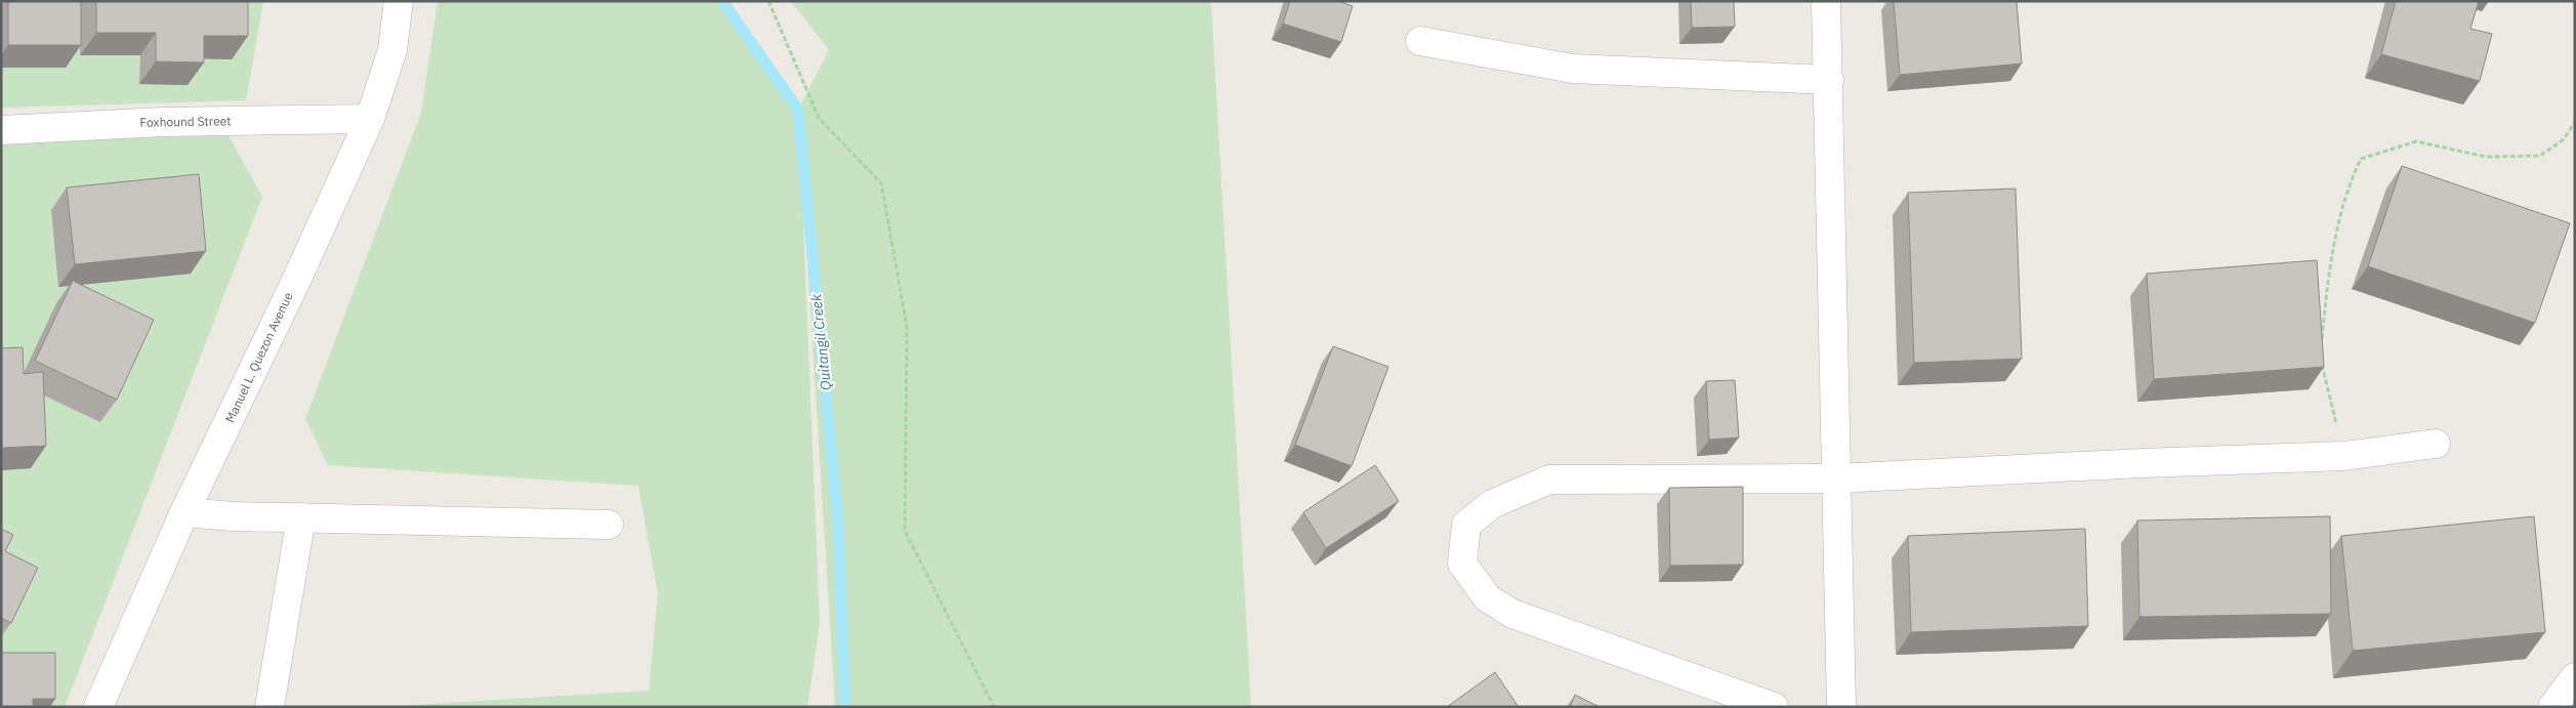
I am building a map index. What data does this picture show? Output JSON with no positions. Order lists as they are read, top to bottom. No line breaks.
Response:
{"streets":{"street":["Foxhound Street","Manuel L. Quezon Avenue"]},"crossings":[["Foxhound Street","Manuel L. Quezon Avenue"]],"water":["Quitangil Creek"]}
